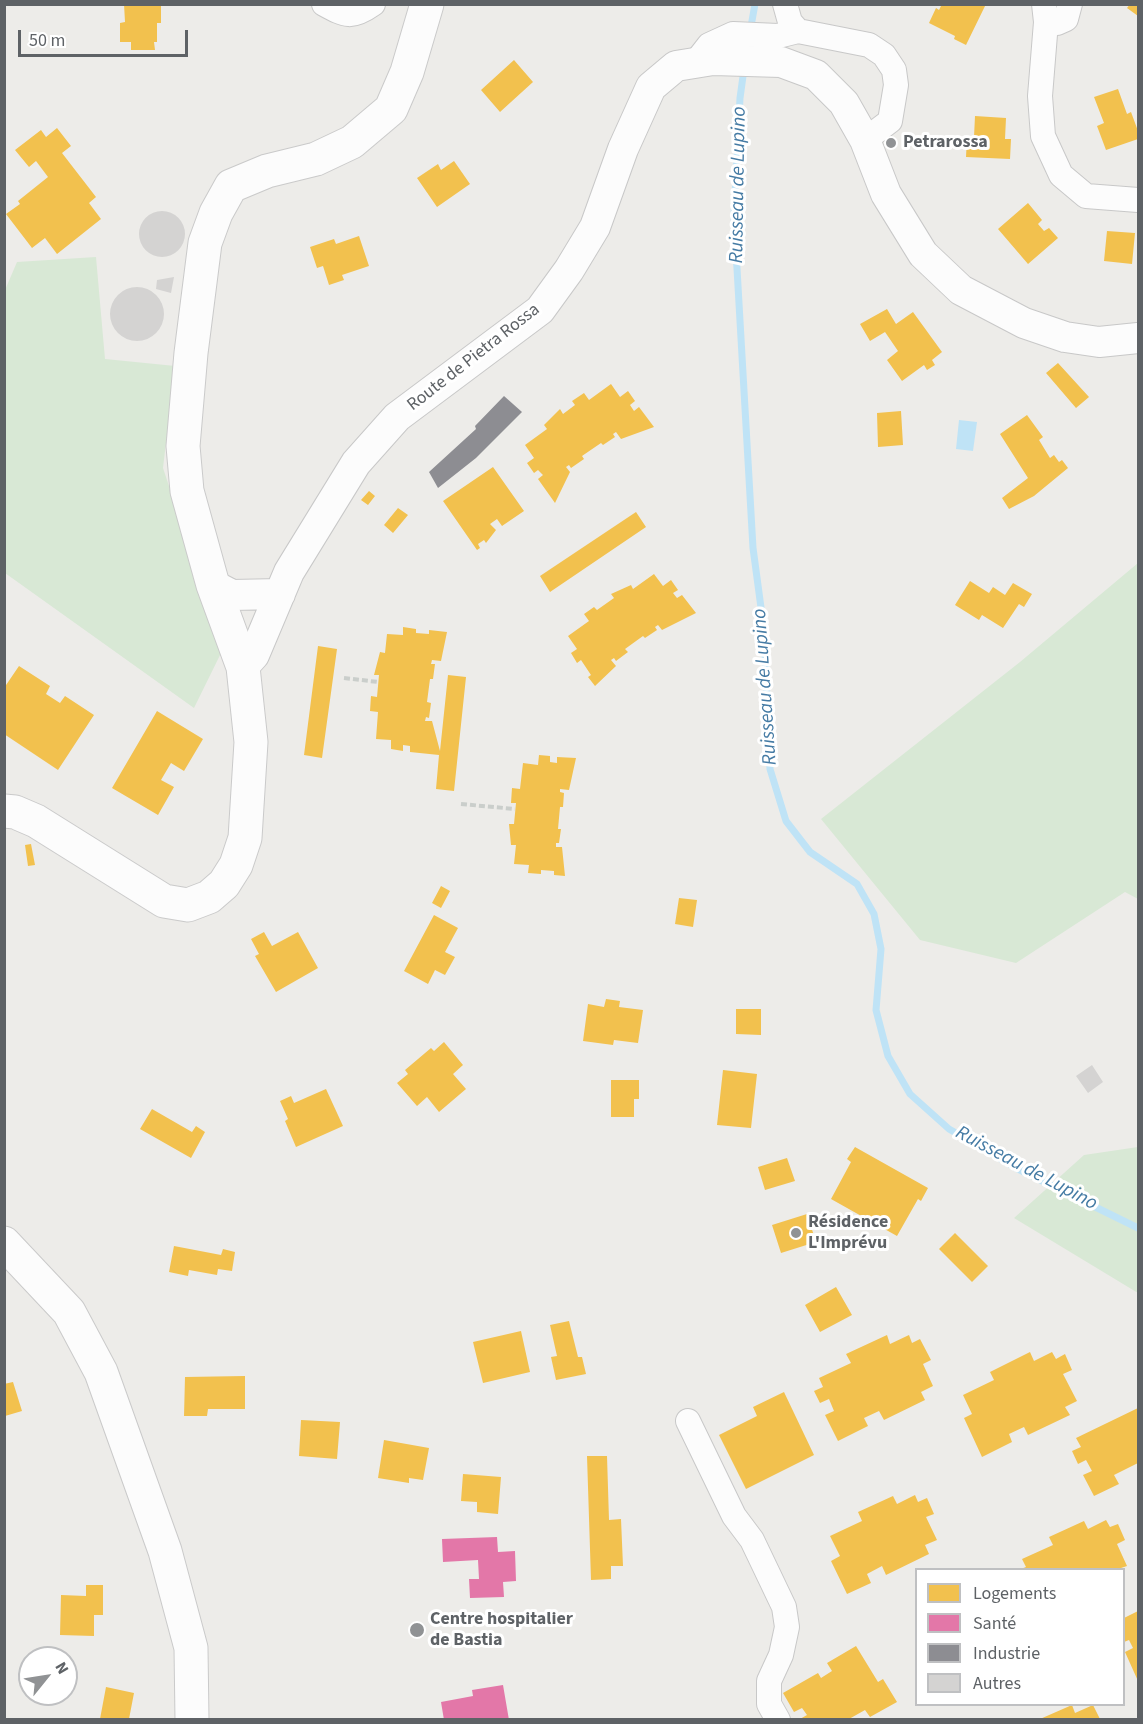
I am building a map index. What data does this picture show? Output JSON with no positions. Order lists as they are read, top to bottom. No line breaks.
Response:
{"streets":{"street":["Route de Pietra Rossa"]},"water":["Ruisseau de Lupino"],"places":["Petrarossa","Résidence L'Imprévu","Centre hospitalier de Bastia"],"legend":["Logements","Santé","Industrie","Autres"],"scale_bar":"50 m","north":"top right"}
